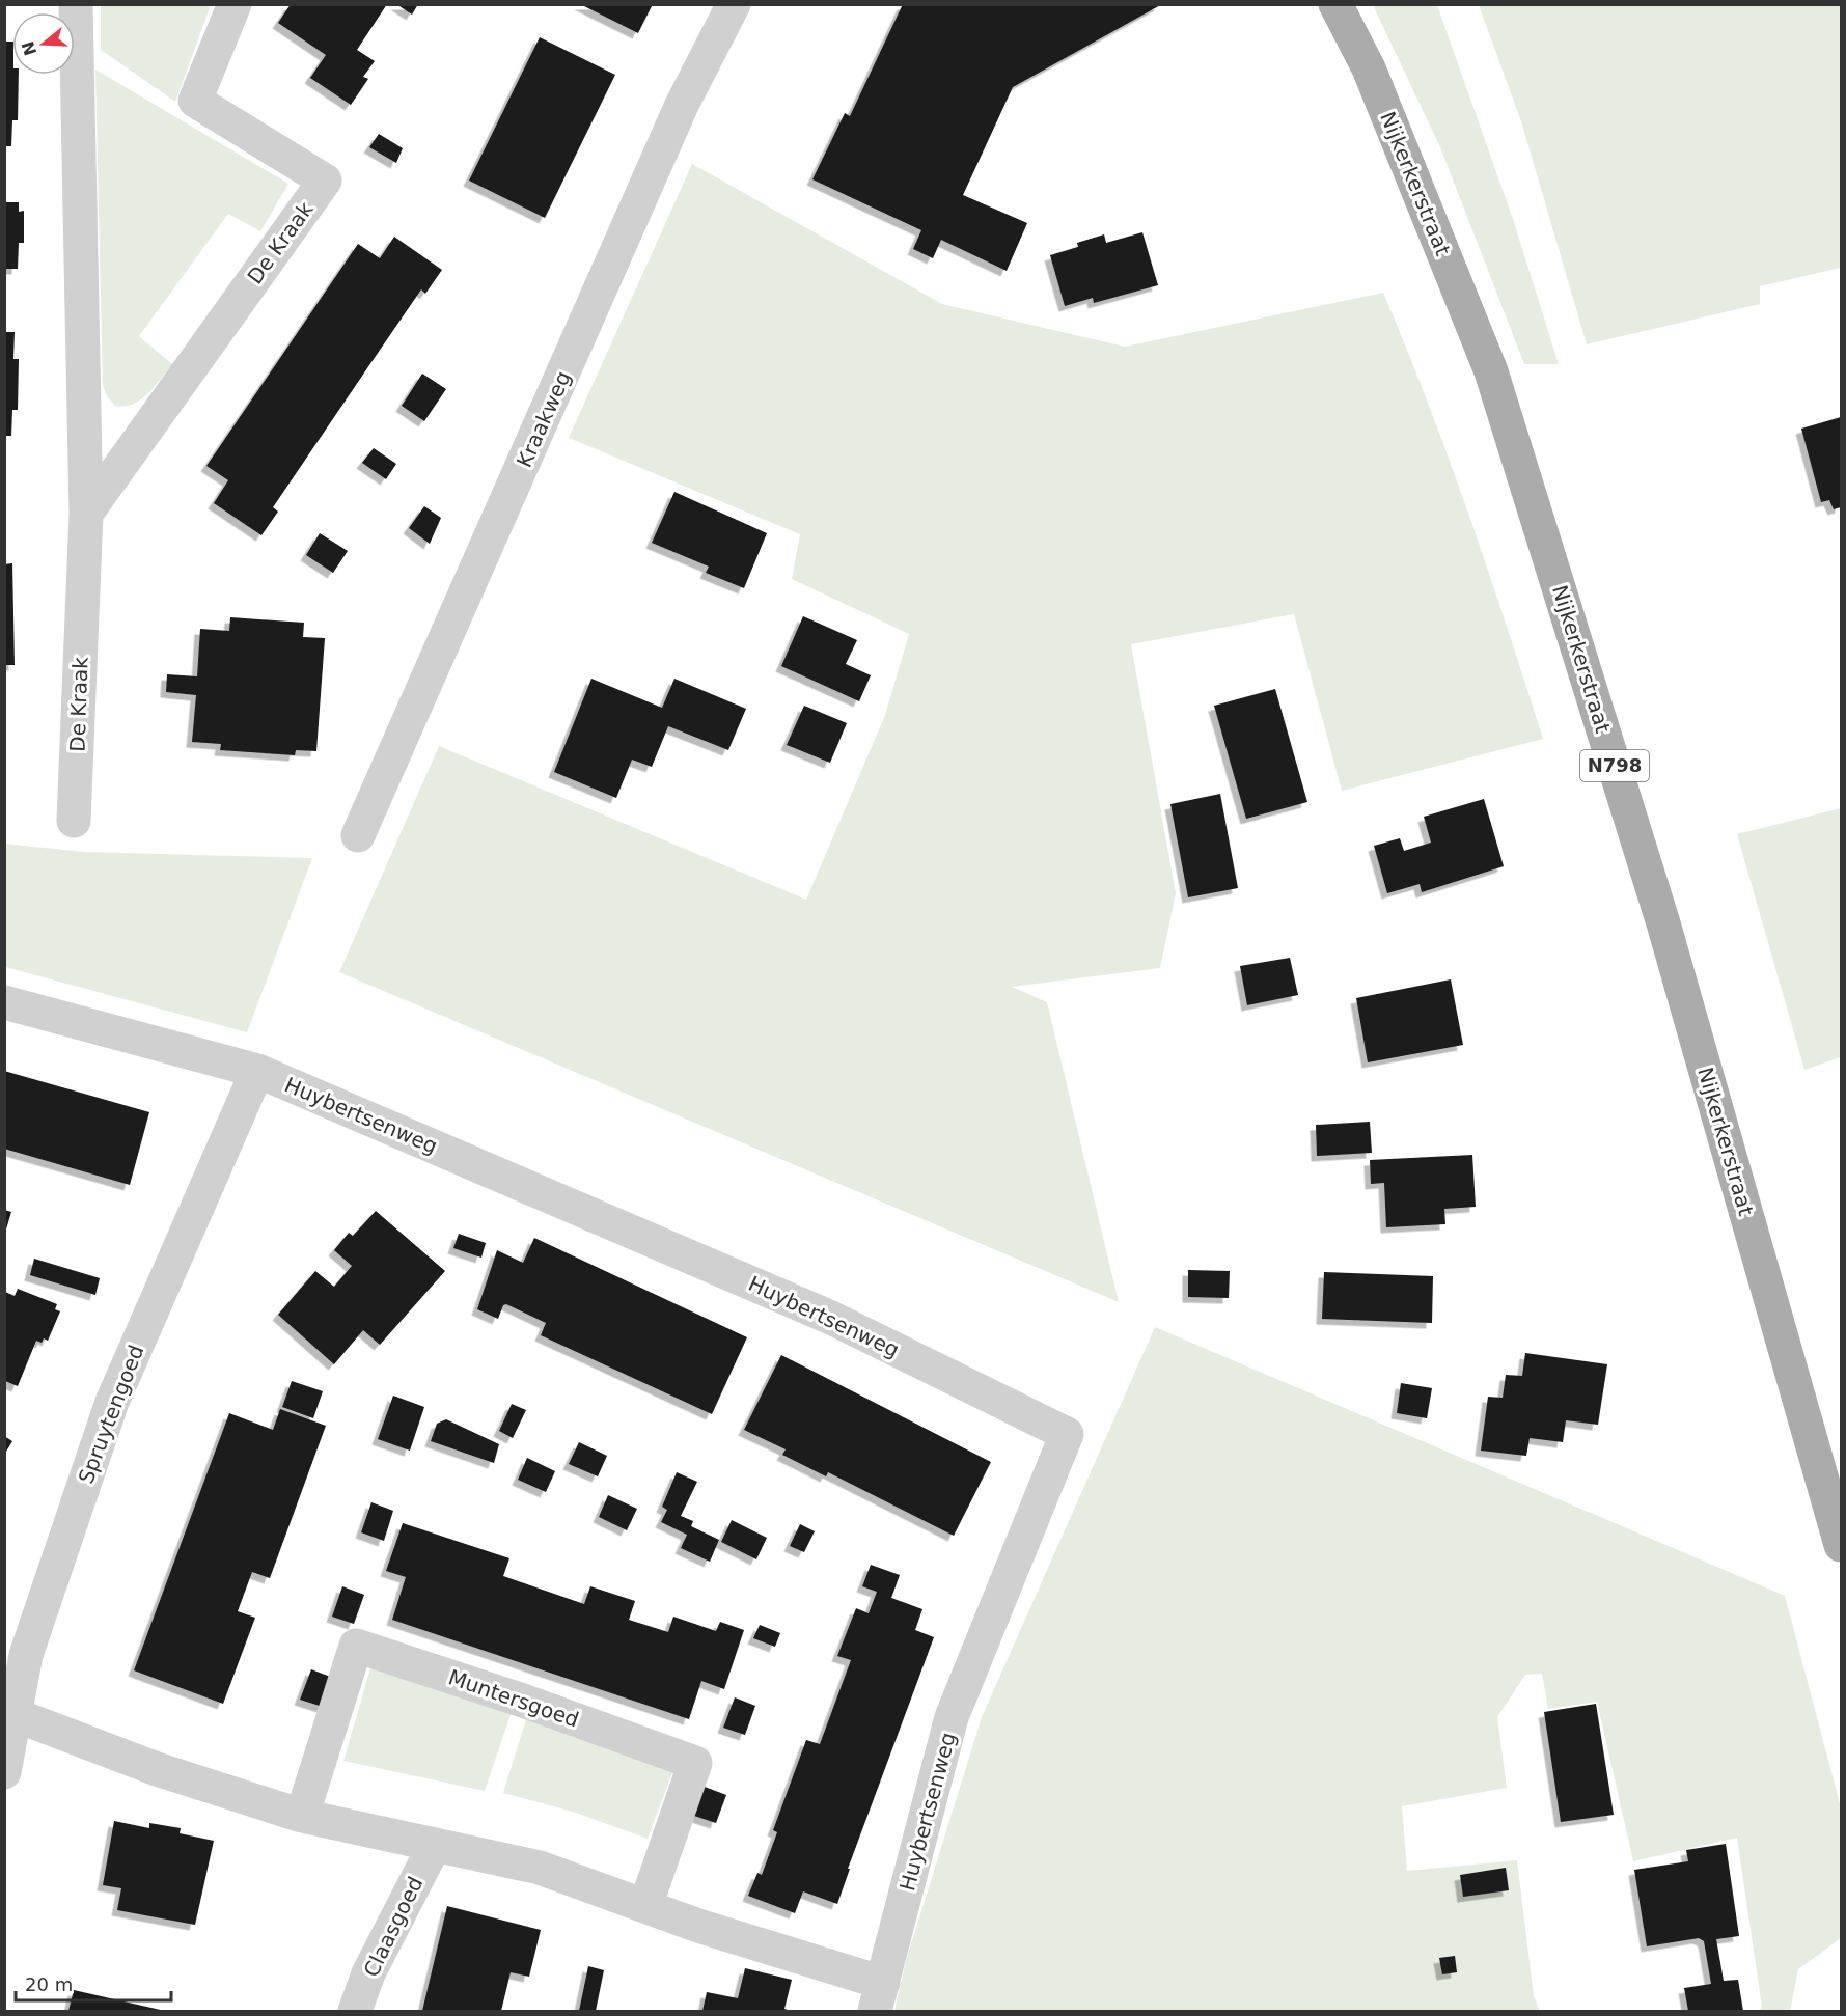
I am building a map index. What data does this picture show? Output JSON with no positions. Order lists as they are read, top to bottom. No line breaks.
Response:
{"streets":{"main road":["Nijkerkerstraat","N798"],"street":["De Kraak","Kraakweg","Huybertsenweg","Spruytengoed","Muntersgoed","Claasgoed"]},"crossings":[["Huybertsenweg","Spruytengoed"]],"scale_bar":"20 m","north":"left"}
